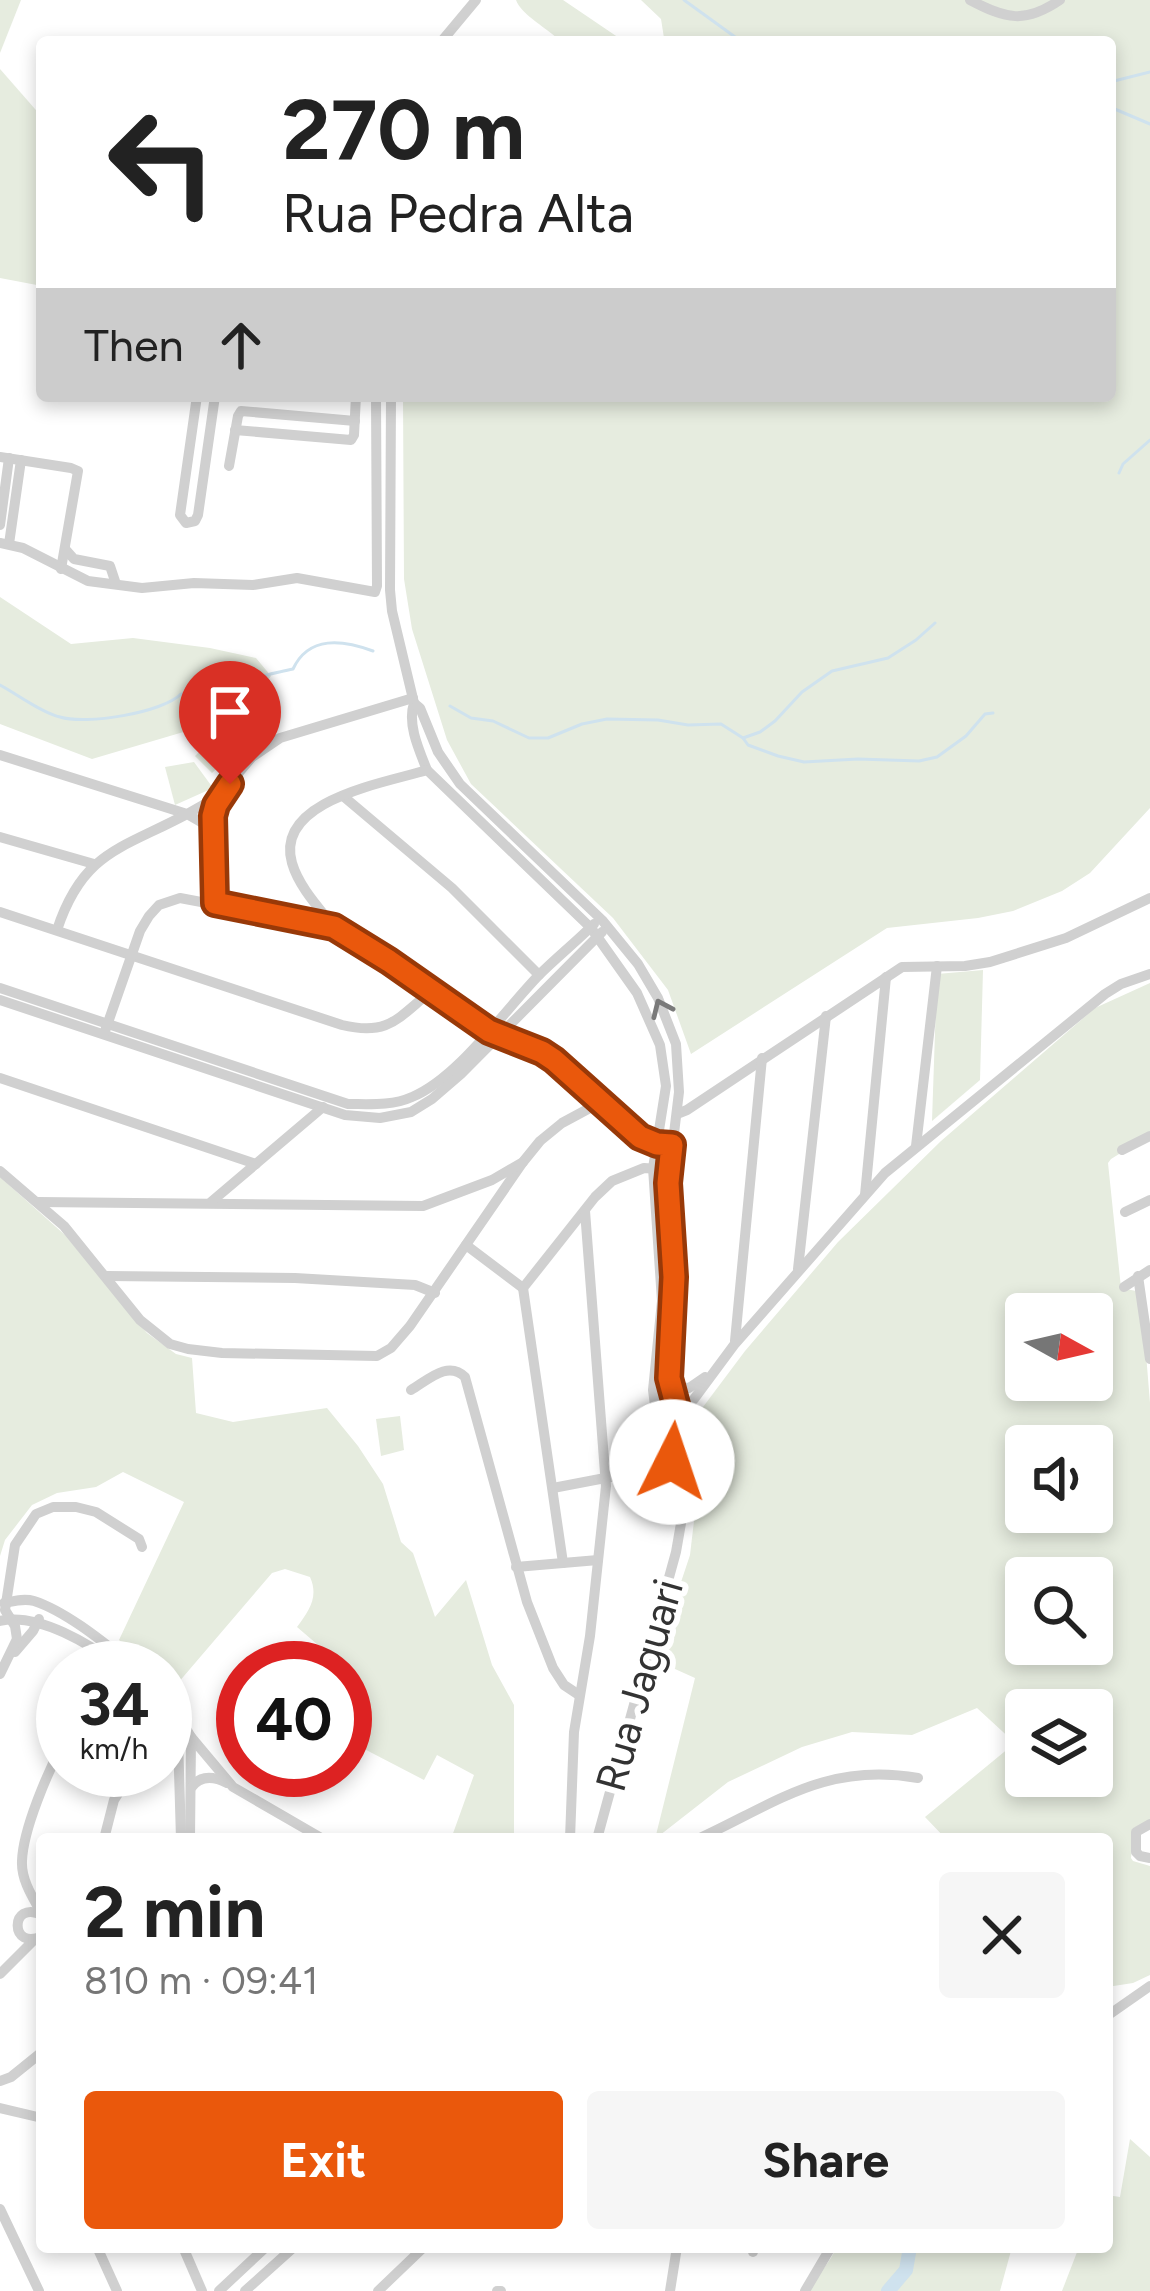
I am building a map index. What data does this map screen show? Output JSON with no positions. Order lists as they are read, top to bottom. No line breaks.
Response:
{"streets":{"street":["Rua Jaguari"]},"north":"right","page":{"turn":["270 m","Rua Pedra Alta"],"then":"Then","speed":"34 km/h","limit":"40","heading":["2 min","810 m · 09:41"],"buttons":["Exit","Share"]}}
